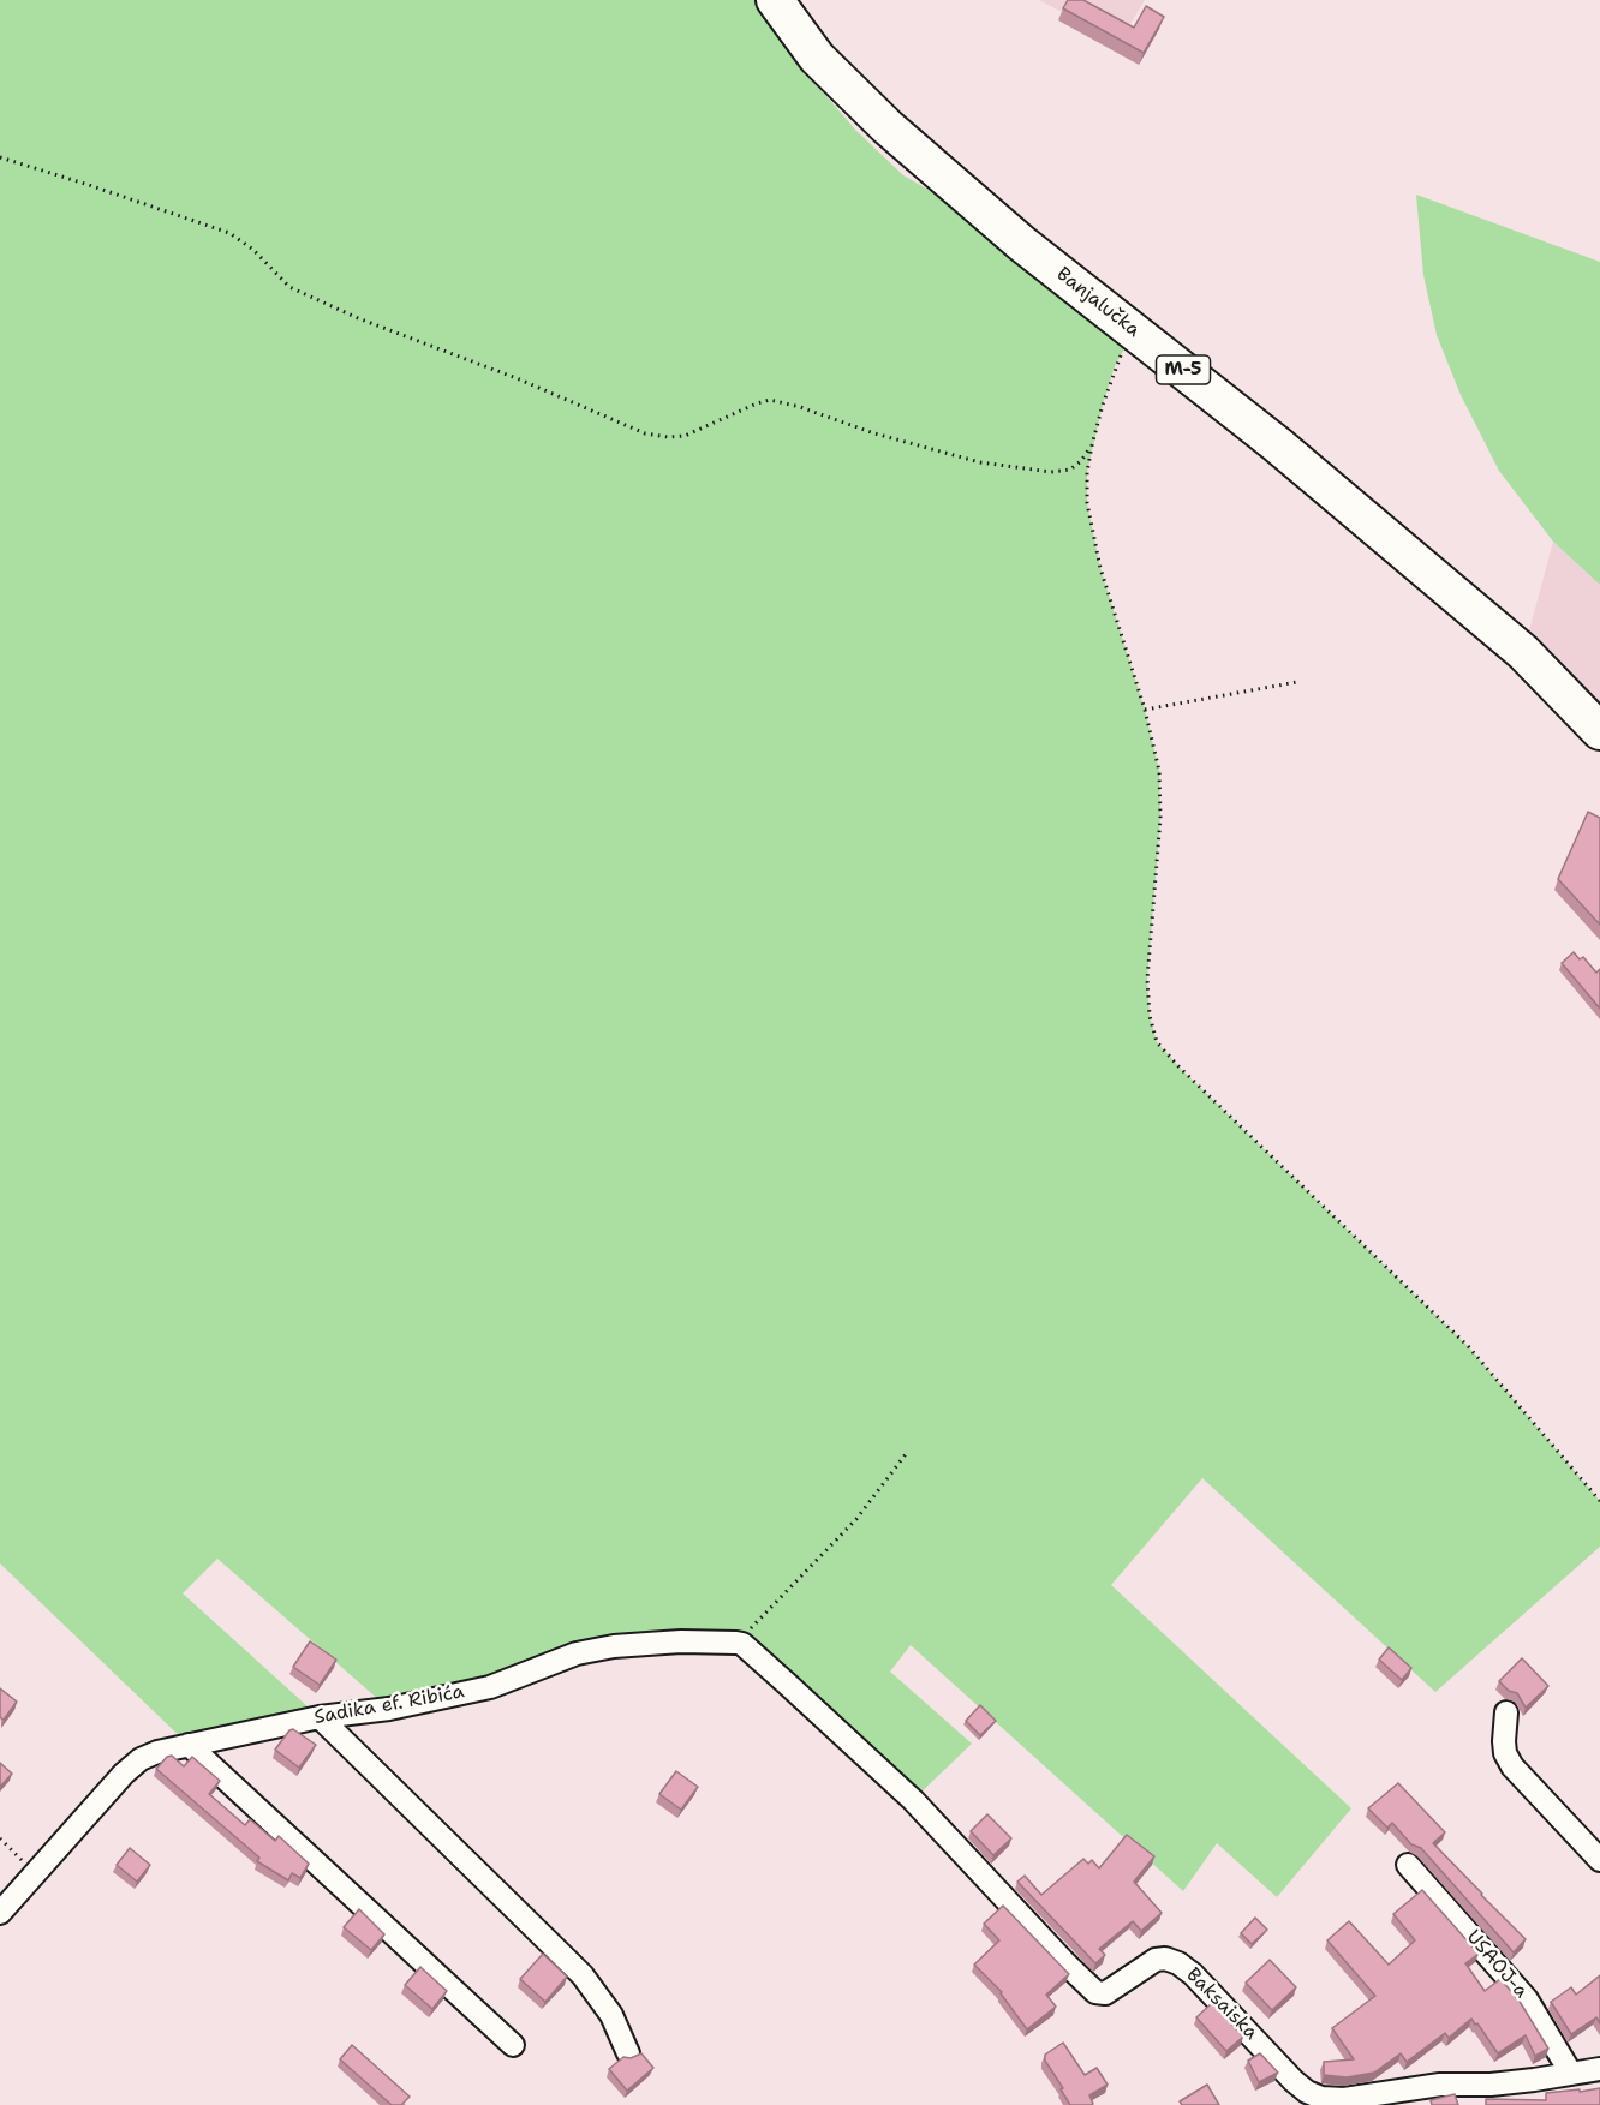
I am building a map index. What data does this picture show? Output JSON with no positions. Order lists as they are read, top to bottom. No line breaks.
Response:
{"streets":{"main road":["Banjalučka","M-5"],"street":["Sadika ef. Ribića","USAOJ-a","Baksaiska"]},"crossings":[["Sadika ef. Ribića","Baksaiska"],["USAOJ-a","Baksaiska"]]}
